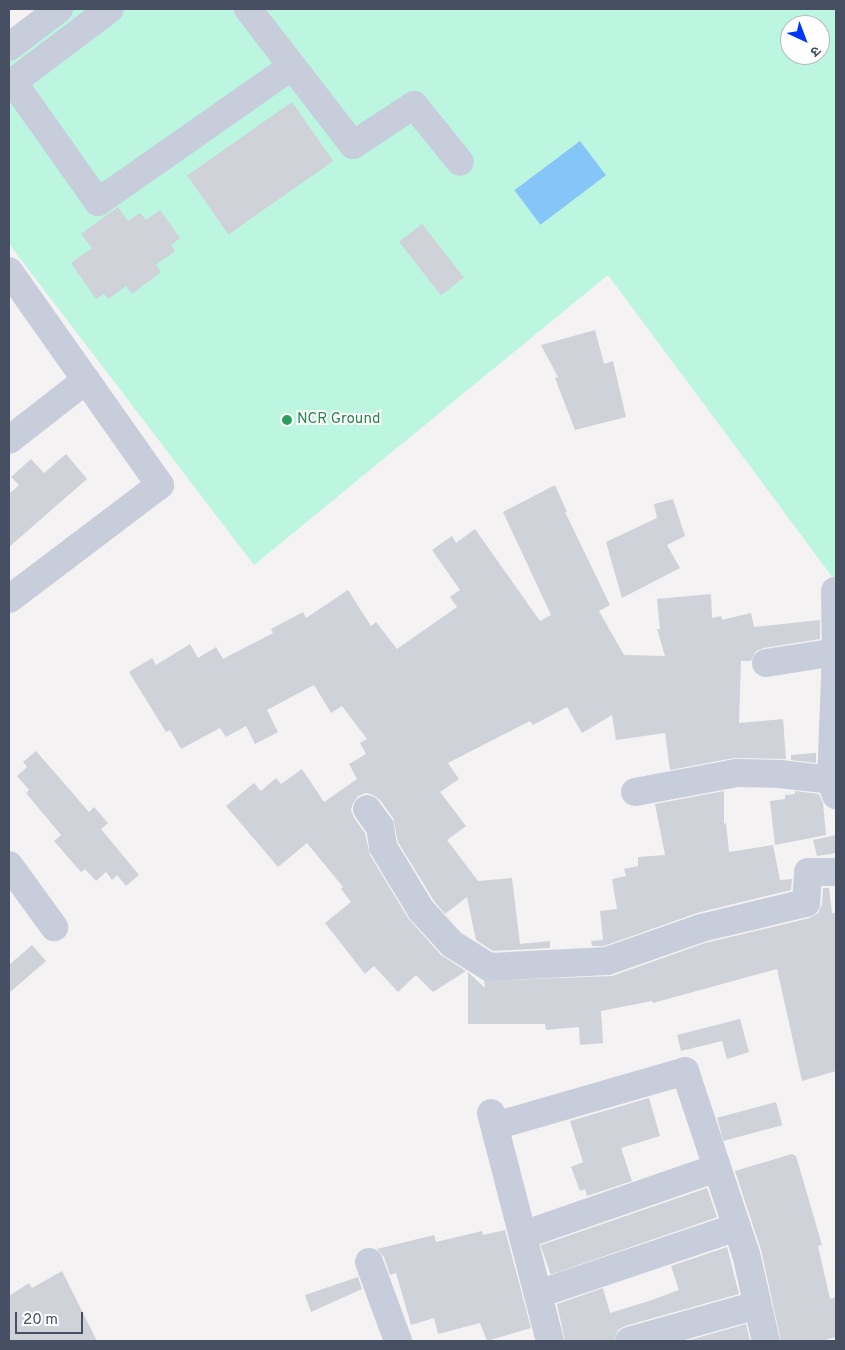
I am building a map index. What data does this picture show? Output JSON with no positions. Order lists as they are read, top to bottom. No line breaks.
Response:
{"places":["NCR Ground"],"scale_bar":"20 m","north":"bottom right"}
